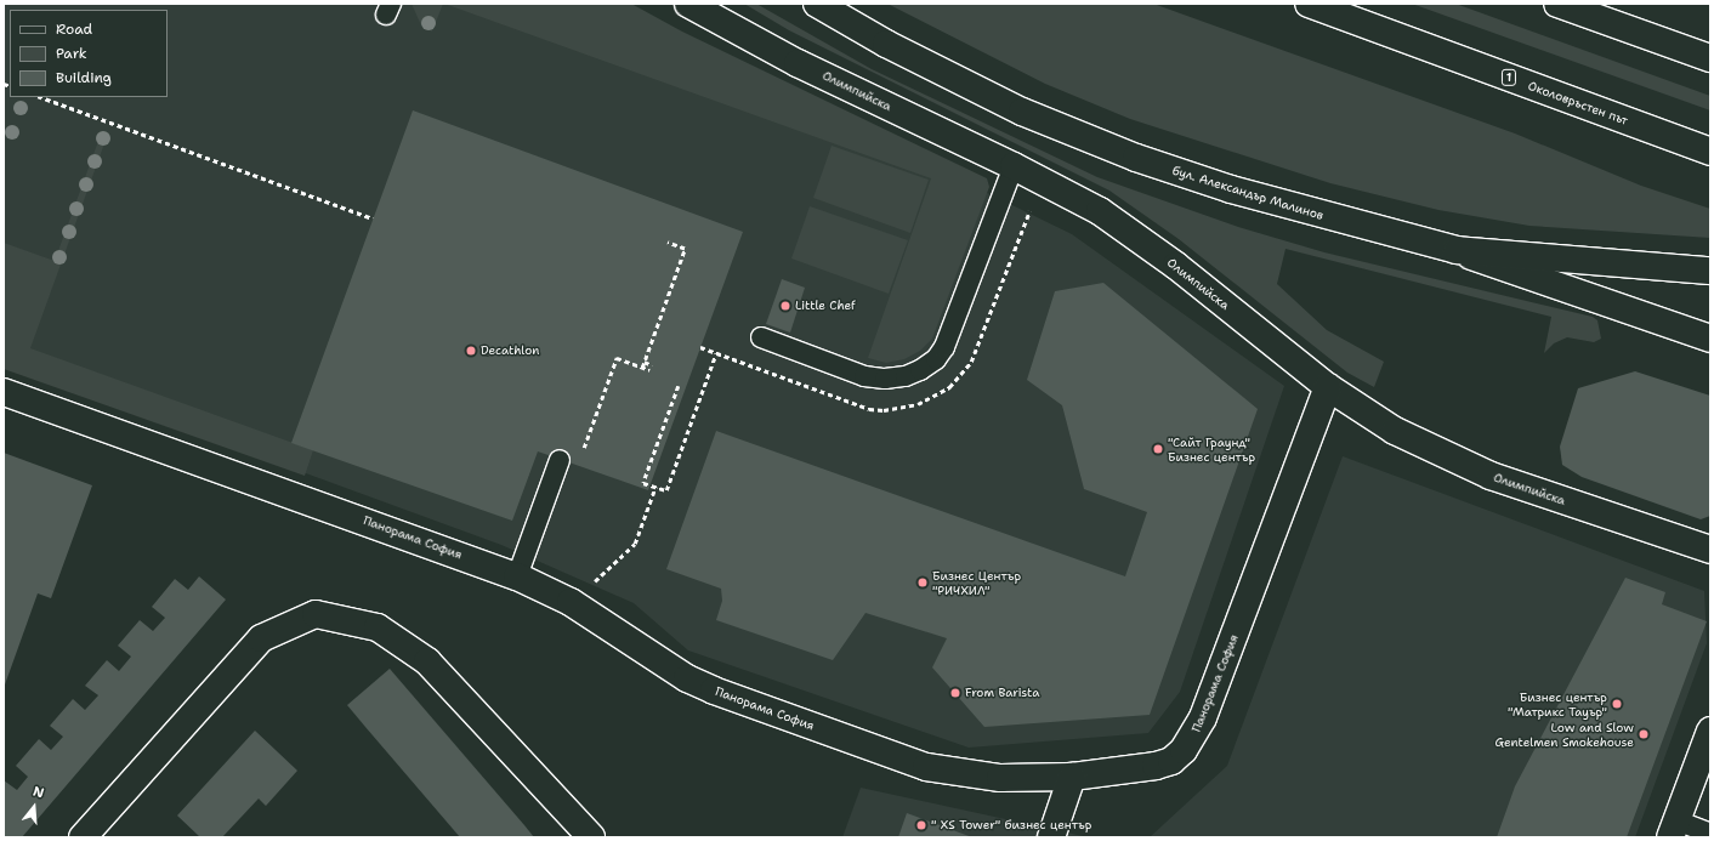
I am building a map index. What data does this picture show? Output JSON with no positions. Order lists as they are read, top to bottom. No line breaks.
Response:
{"streets":{"main road":["1","Олимпийска","Околовръстен път","бул. Александър Малинов","Панорама София"]},"crossings":[["Олимпийска","Панорама София"]],"places":["Little Chef","Decathlon","\"Сайт Граунд\" Бизнес център","Бизнес Център \"РИЧХИЛ\"","From Barista","Бизнес център \"Матрикс Тауър\"","Low and Slow Gentelmen Smokehouse","\" XS Tower\" бизнес център"],"legend":["Road","Park","Building"],"north":"top"}
